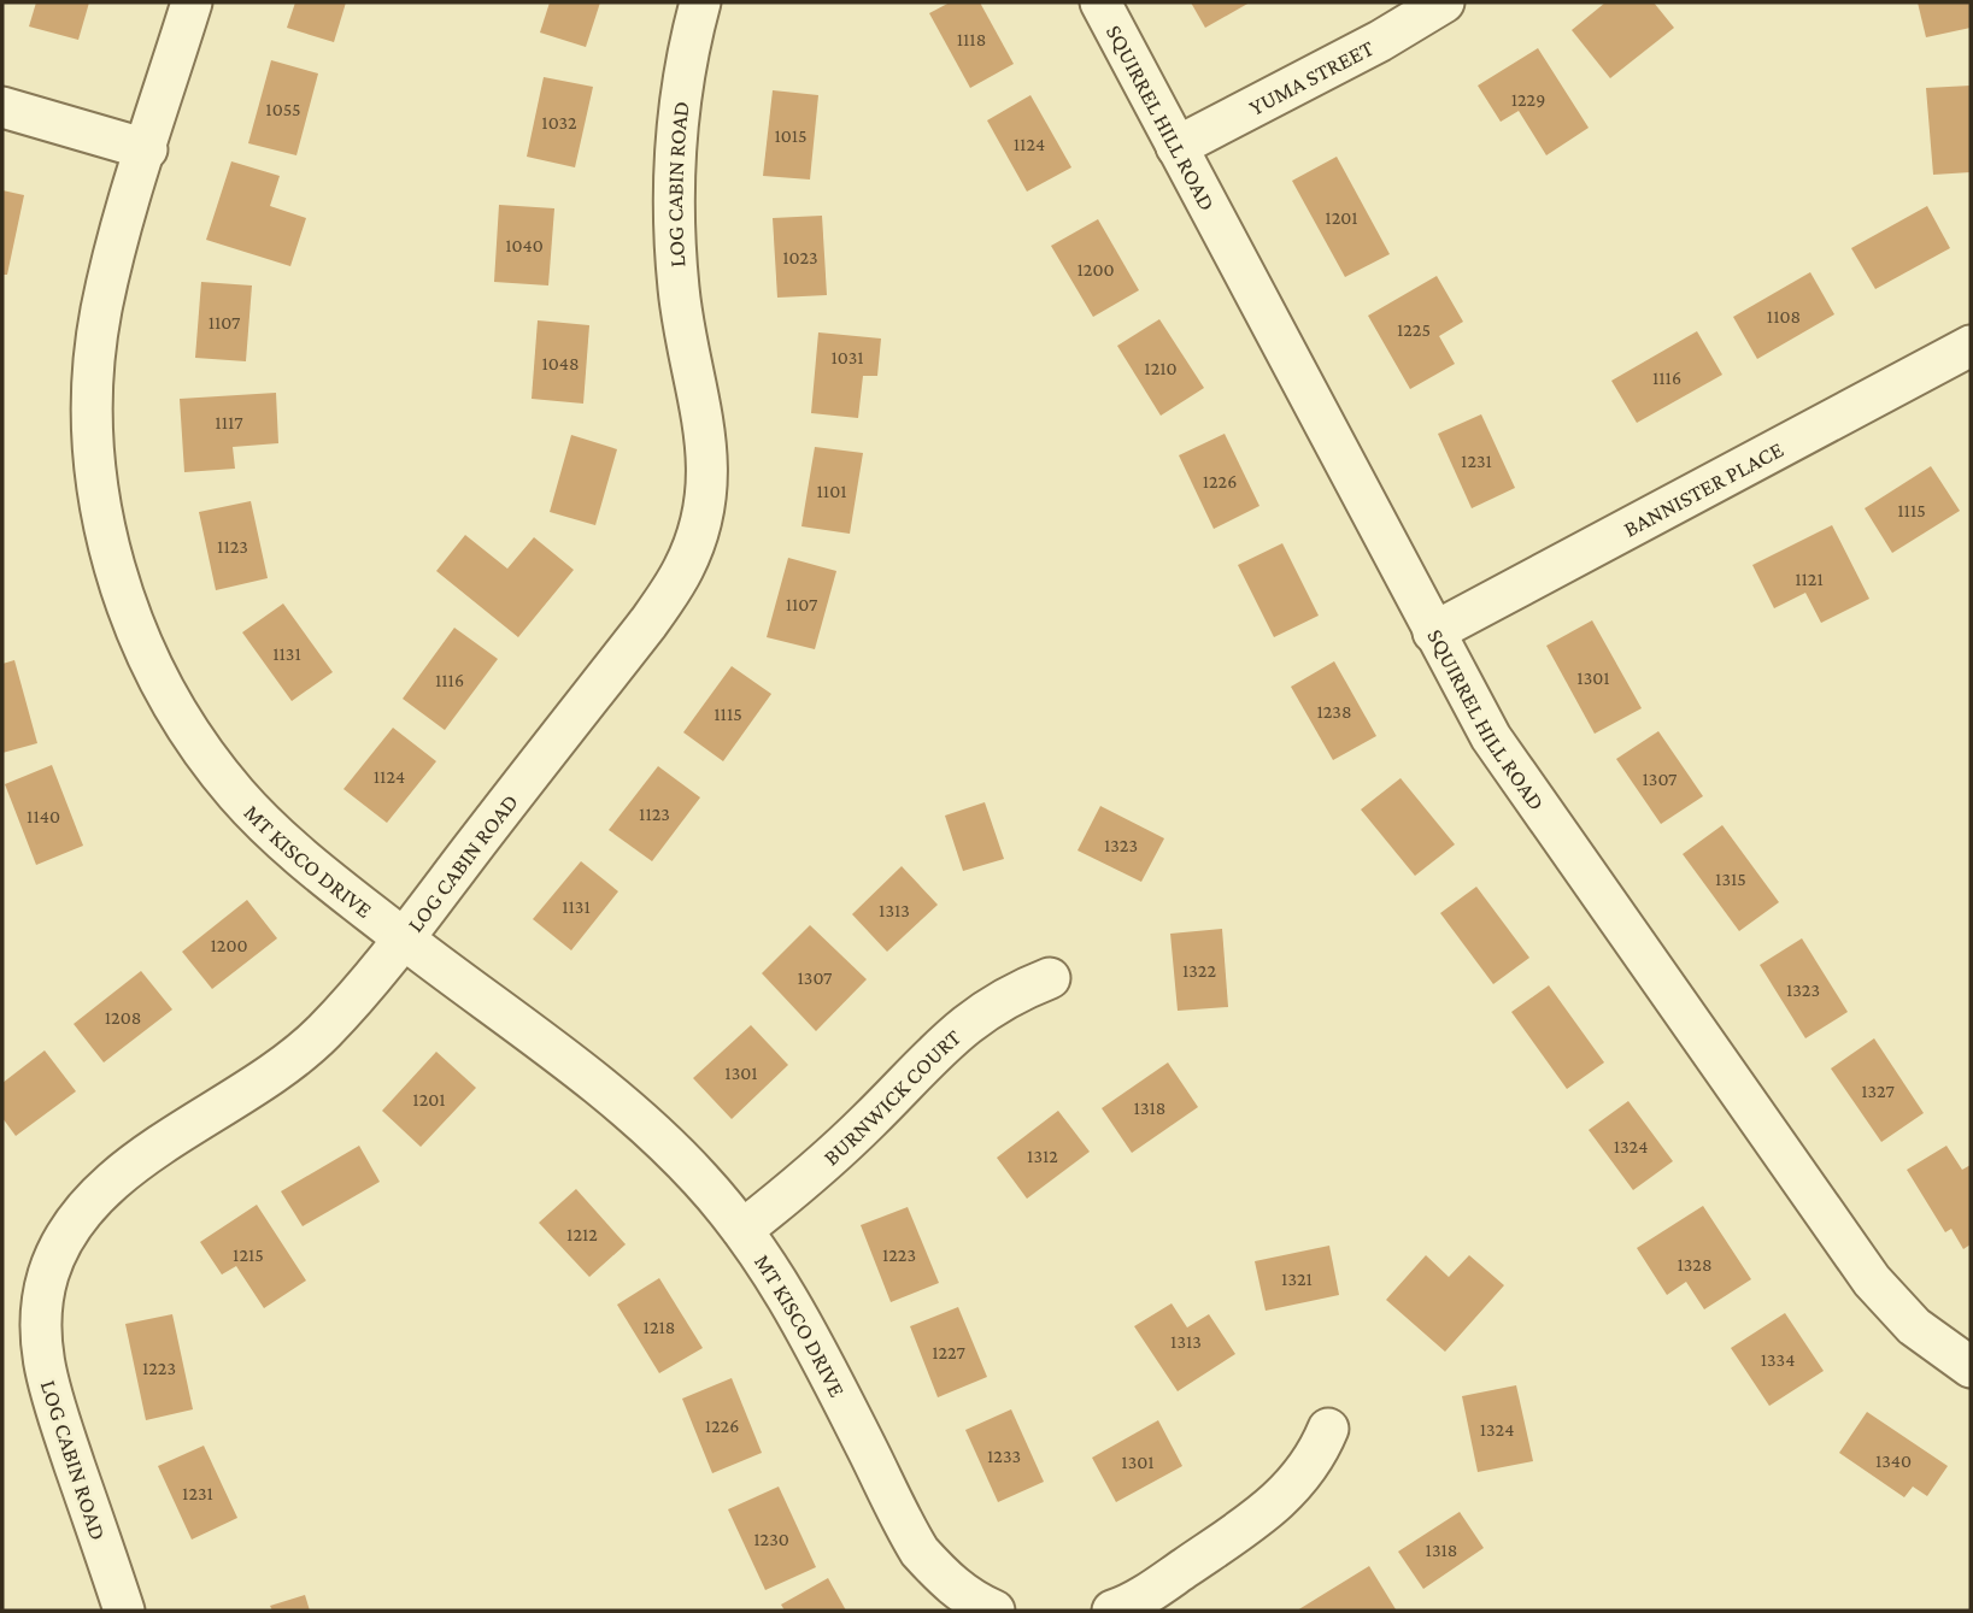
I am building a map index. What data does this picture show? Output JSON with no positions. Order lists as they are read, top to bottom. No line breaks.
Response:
{"streets":{"street":["YUMA STREET","SQUIRREL HILL ROAD","LOG CABIN ROAD","BANNISTER PLACE","MT KISCO DRIVE","BURNWICK COURT"]},"crossings":[["YUMA STREET","SQUIRREL HILL ROAD"],["SQUIRREL HILL ROAD","BANNISTER PLACE"],["LOG CABIN ROAD","MT KISCO DRIVE"],["MT KISCO DRIVE","BURNWICK COURT"]],"house_numbers":["1118","1229","1055","1032","1015","1124","1201","1040","1023","1200","1108","1107","1225","1031","1048","1210","1116","1117","1231","1226","1101","1115","1123","1121","1107","1131","1301","1116","1238","1115","1124","1307","1123","1140","1323","1315","1131","1313","1200","1322","1307","1323","1208","1301","1327","1201","1318","1324","1312","1212","1215","1223","1328","1321","1218","1313","1227","1334","1223","1226","1324","1233","1340","1301","1231","1230","1318"]}
